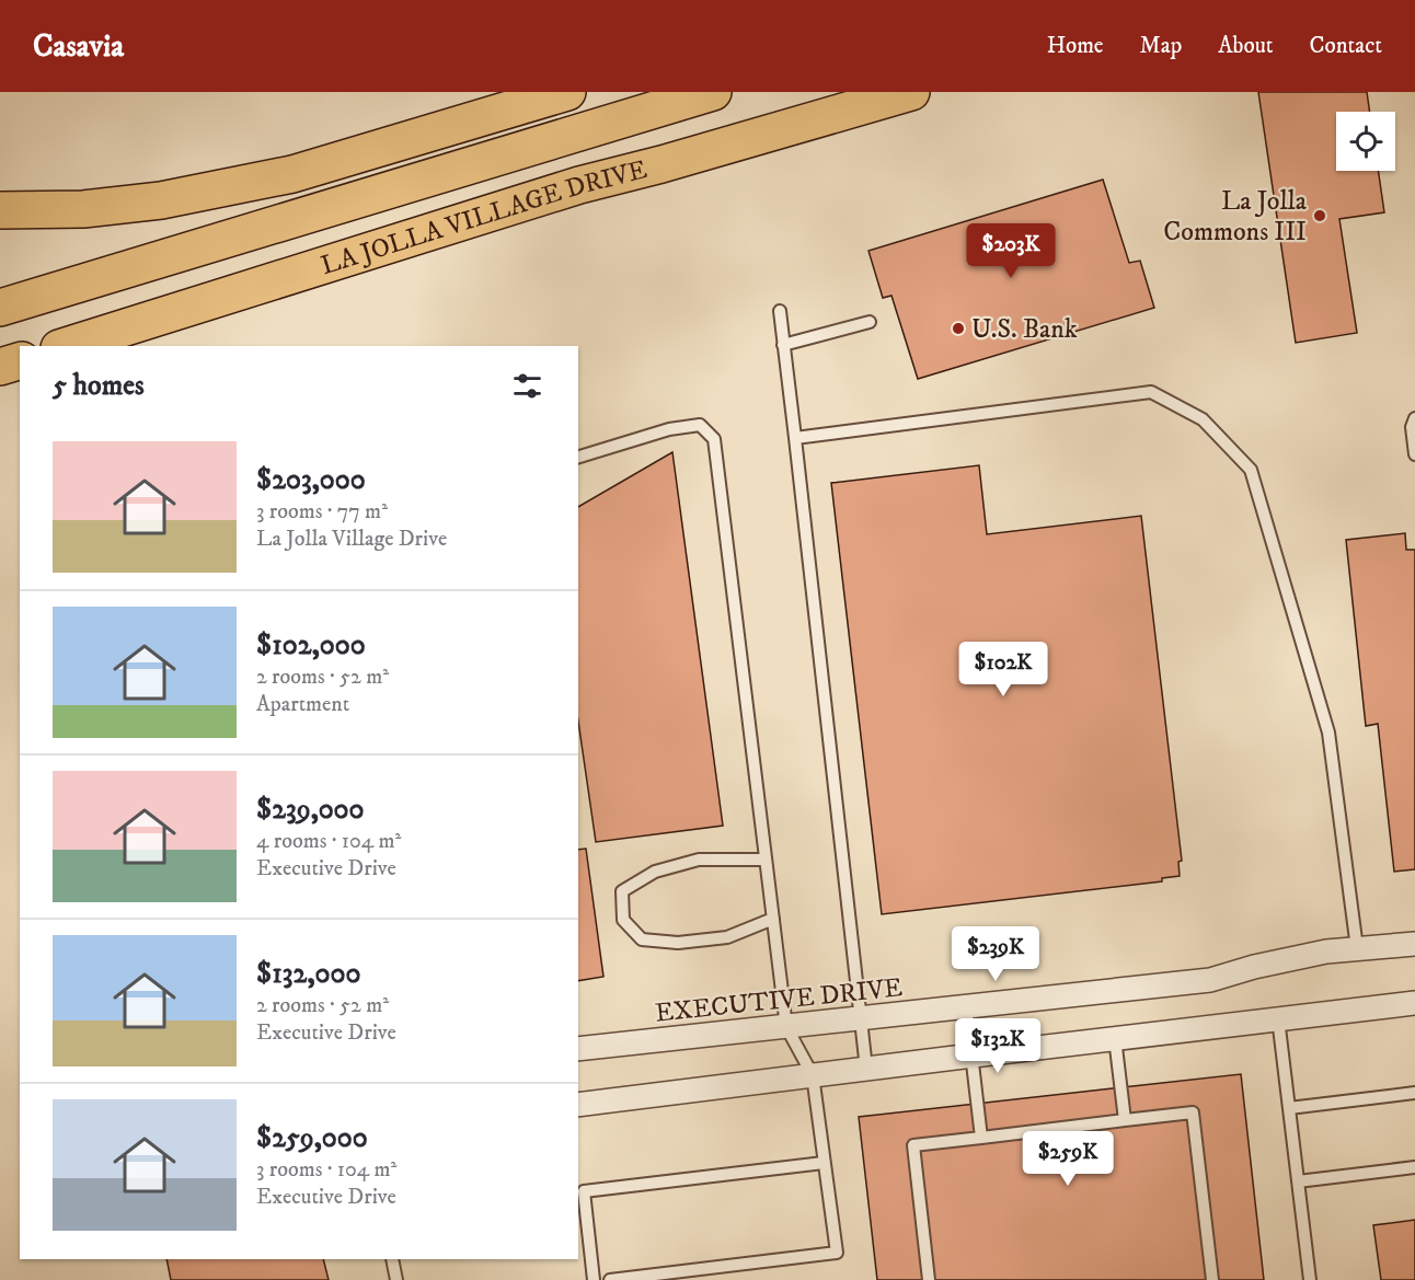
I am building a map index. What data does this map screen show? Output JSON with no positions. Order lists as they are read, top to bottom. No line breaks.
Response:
{"streets":{"main road":["LA JOLLA VILLAGE DRIVE"],"street":["EXECUTIVE DRIVE"]},"places":["La Jolla Commons III","U.S. Bank"],"page":{"header":"Casavia","nav":["Home","Map","About","Contact"],"price":["$203K","$102K","$239K","$132K","$259K"],"heading":"5 homes","list":[{"name":"$203,000","note":"3 rooms · 77 m² · La Jolla Village Drive"},{"name":"$102,000","note":"2 rooms · 52 m² · Apartment"},{"name":"$239,000","note":"4 rooms · 104 m² · Executive Drive"},{"name":"$132,000","note":"2 rooms · 52 m² · Executive Drive"},{"name":"$259,000","note":"3 rooms · 104 m² · Executive Drive"}]}}
